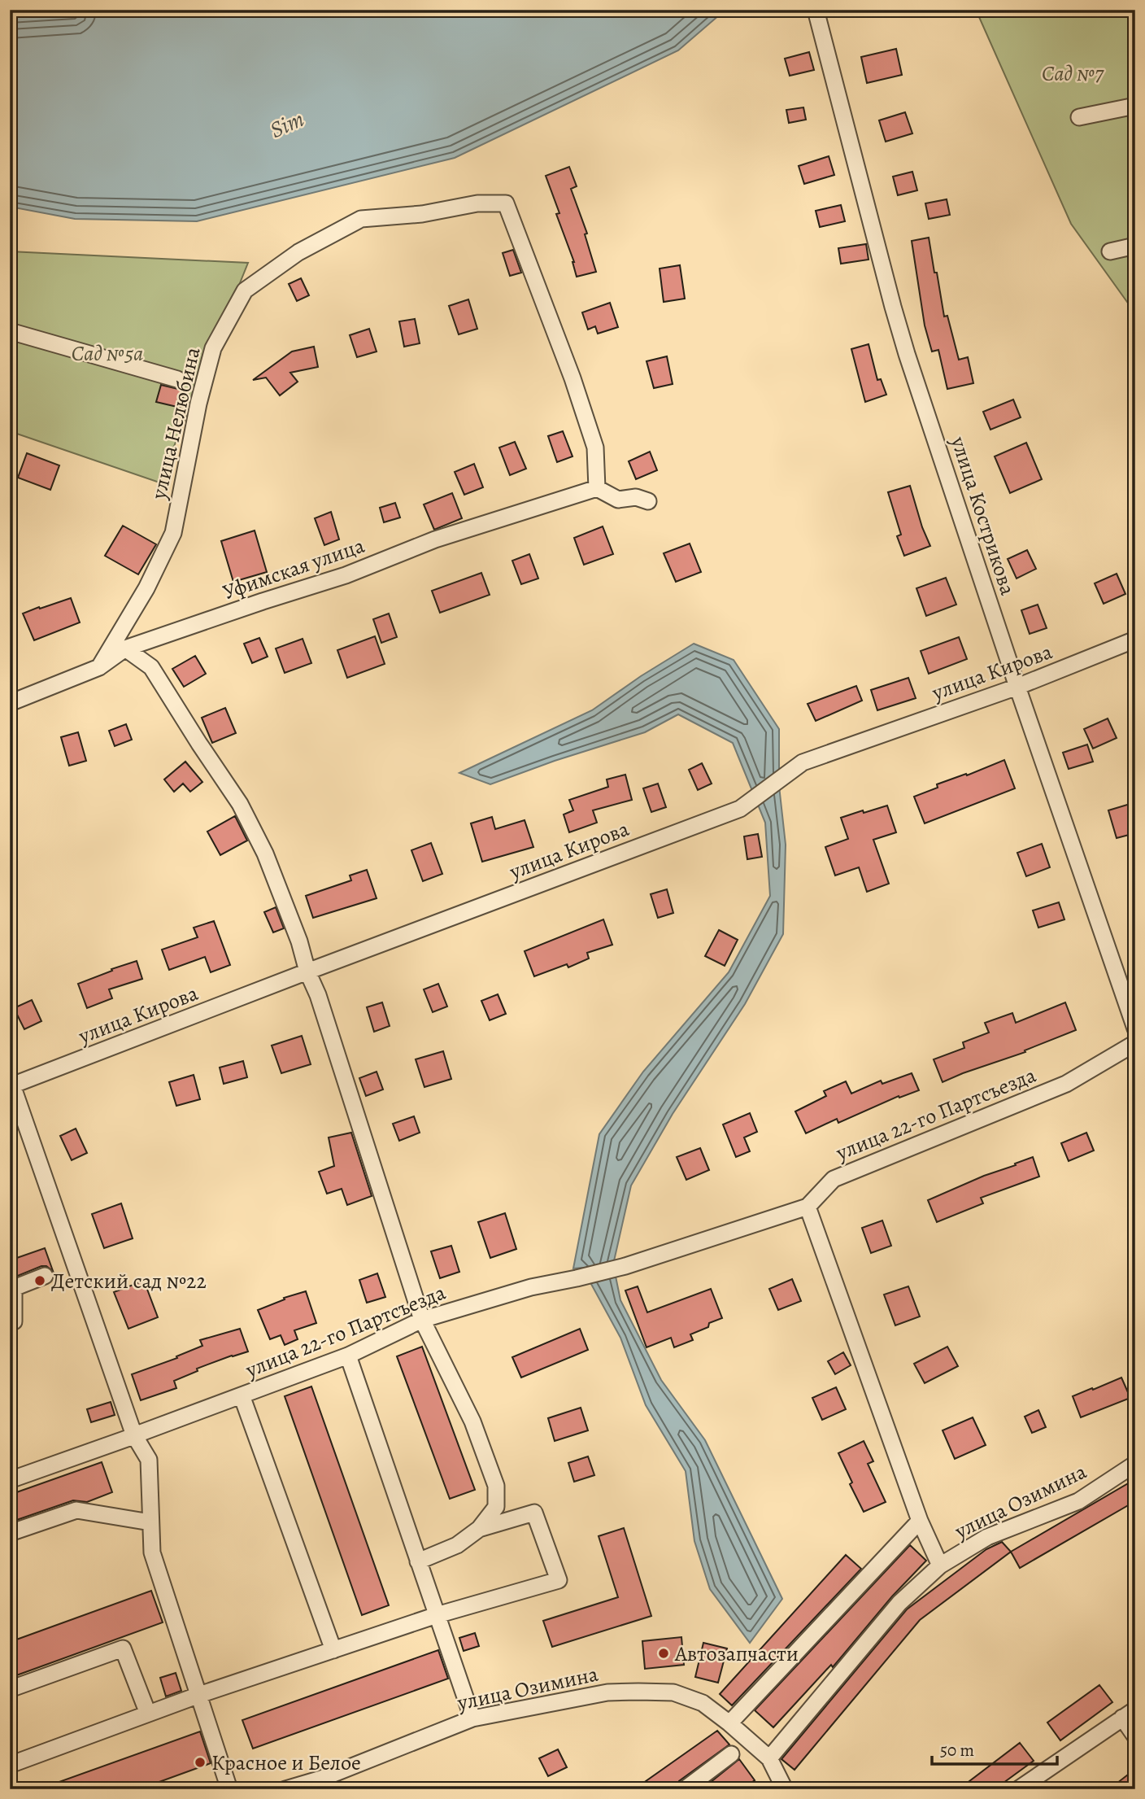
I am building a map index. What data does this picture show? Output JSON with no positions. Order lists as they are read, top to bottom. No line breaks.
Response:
{"streets":{"street":["улица Нелюбина","улица Кострикова","Уфимская улица","улица Кирова","улица 22-го Партсъезда","улица Озимина"]},"crossings":[["улица Нелюбина","Уфимская улица"],["улица Кострикова","улица Кирова"]],"water":["Sim"],"parks":["Сад №7","Сад №5а"],"places":["Детский сад №22","Автозапчасти","Красное и Белое"],"scale_bar":"50 m"}
